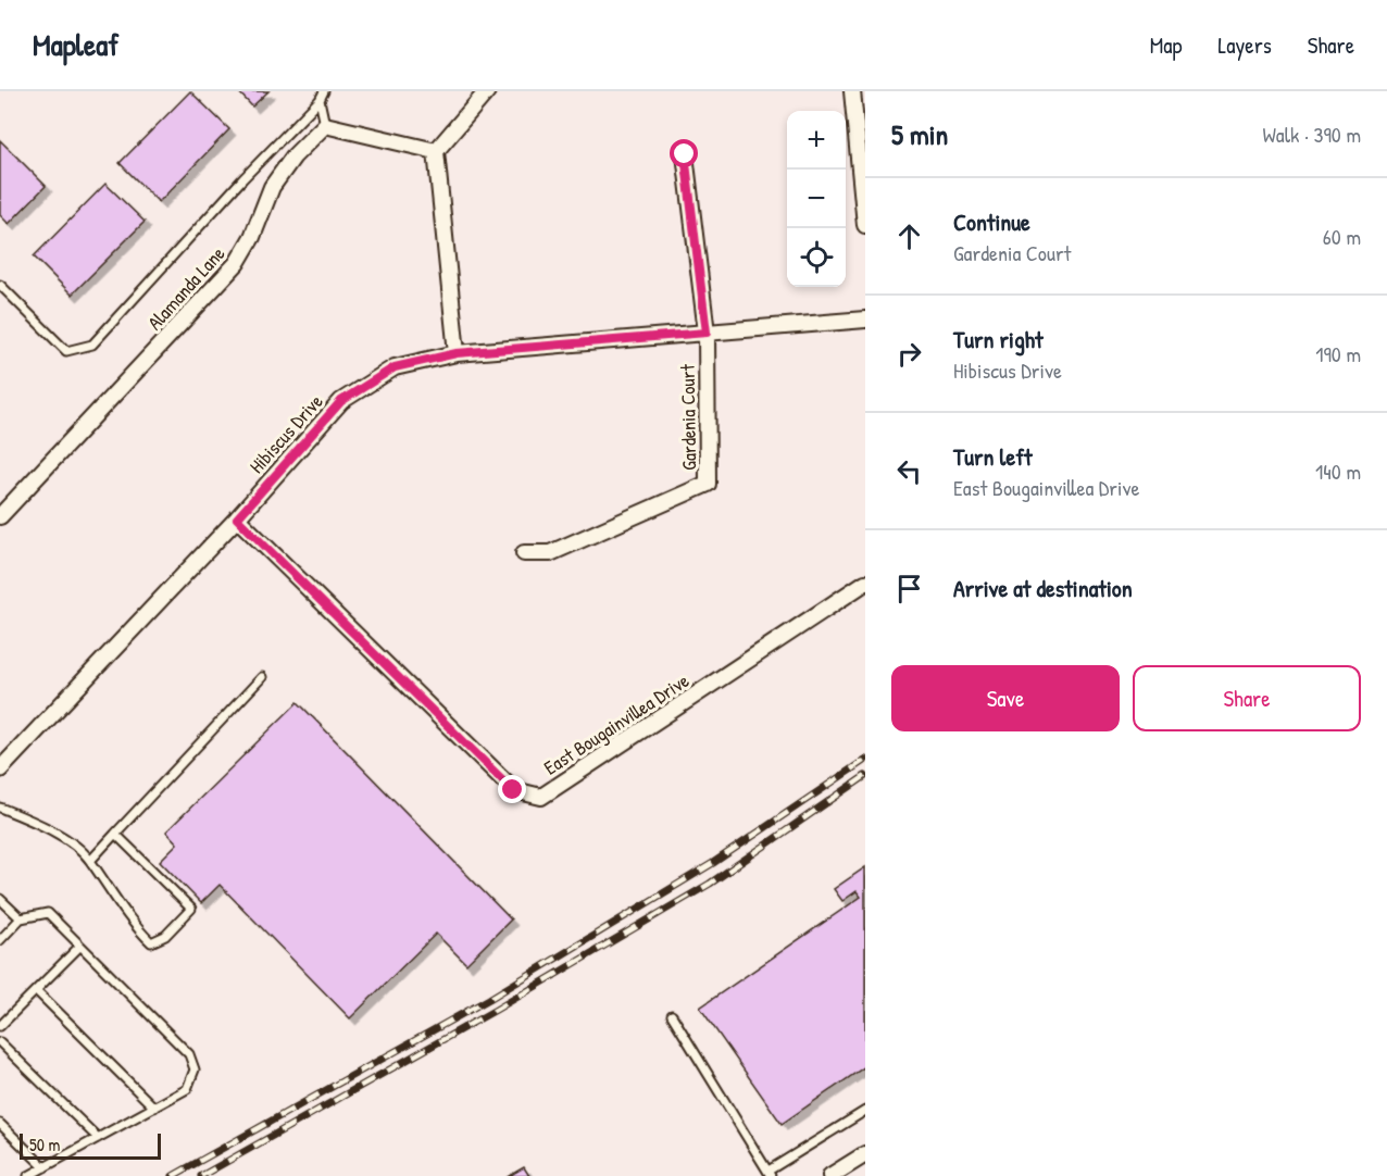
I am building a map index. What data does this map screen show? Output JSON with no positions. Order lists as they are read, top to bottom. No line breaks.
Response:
{"streets":{"street":["Alamanda Lane","Gardenia Court","Hibiscus Drive","East Bougainvillea Drive"]},"crossings":[["Gardenia Court","Hibiscus Drive"],["Hibiscus Drive","East Bougainvillea Drive"]],"scale_bar":"50 m","page":{"header":"Mapleaf","nav":["Map","Layers","Share"],"heading":["5 min","Walk · 390 m"],"map_buttons":["+","−"],"list":[["Continue","Gardenia Court","60 m"],["Turn right","Hibiscus Drive","190 m"],["Turn left","East Bougainvillea Drive","140 m"],"Arrive at destination"],"buttons":["Save","Share"],"scale":"50 m"}}
